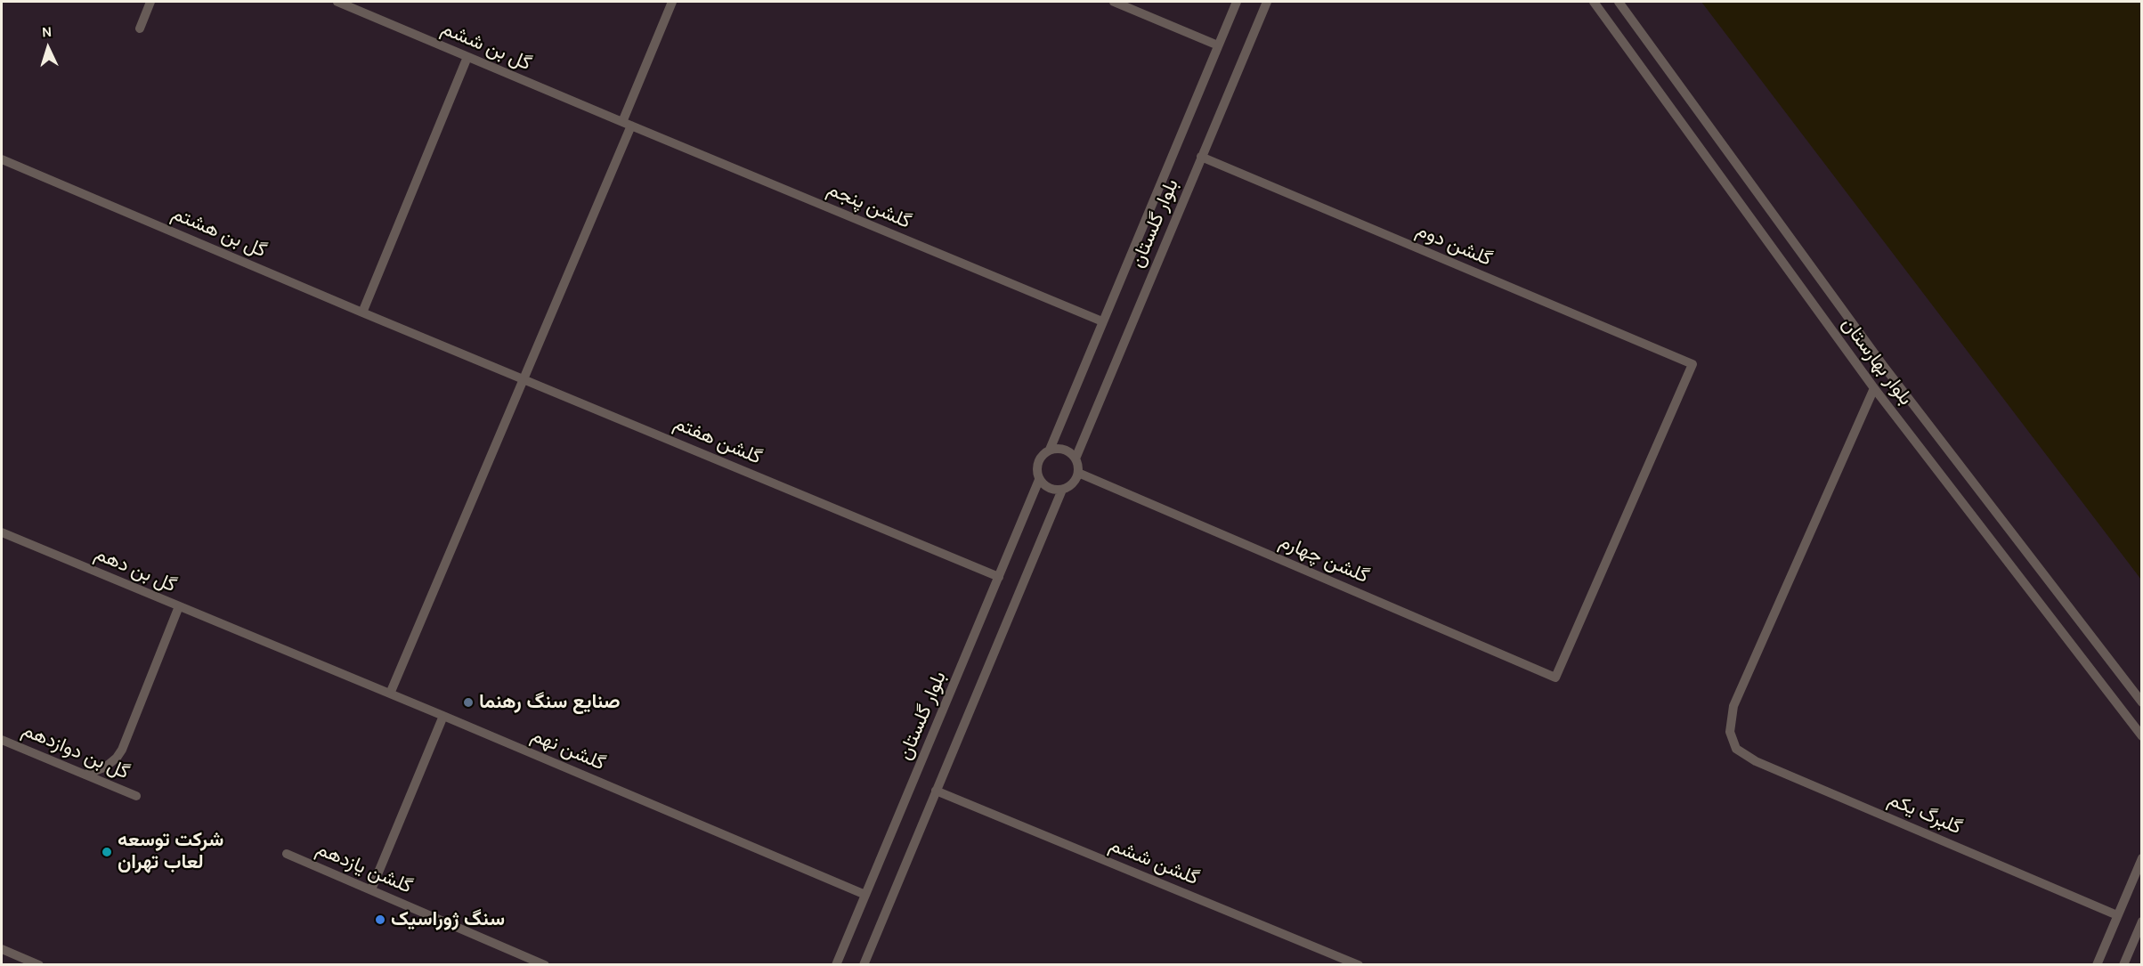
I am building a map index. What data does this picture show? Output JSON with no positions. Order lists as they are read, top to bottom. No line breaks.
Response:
{"streets":{"street":["گل بن ششم","گلشن پنجم","بلوار گلستان","گل بن هشتم","گلشن دوم","بلوار بهارستان","گلشن هفتم","گلشن چهارم","گل بن دهم","گلشن نهم","گل بن دوازدهم","گلبرگ یکم","گلشن ششم","گلشن یازدهم"]},"crossings":[["گل بن ششم","گلشن پنجم"],["گلشن پنجم","بلوار گلستان"],["بلوار گلستان","گلشن دوم"],["بلوار گلستان","گلشن هفتم"],["بلوار گلستان","گلشن چهارم"],["بلوار گلستان","گلشن نهم"],["بلوار گلستان","گلشن ششم"],["گل بن هشتم","گلشن هفتم"],["گلشن دوم","گلشن چهارم"],["بلوار بهارستان","گلبرگ یکم"],["گل بن دهم","گلشن نهم"]],"places":["صنایع سنگ رهنما","شرکت توسعه لعاب تهران","سنگ ژوراسیک"],"north":"top"}
